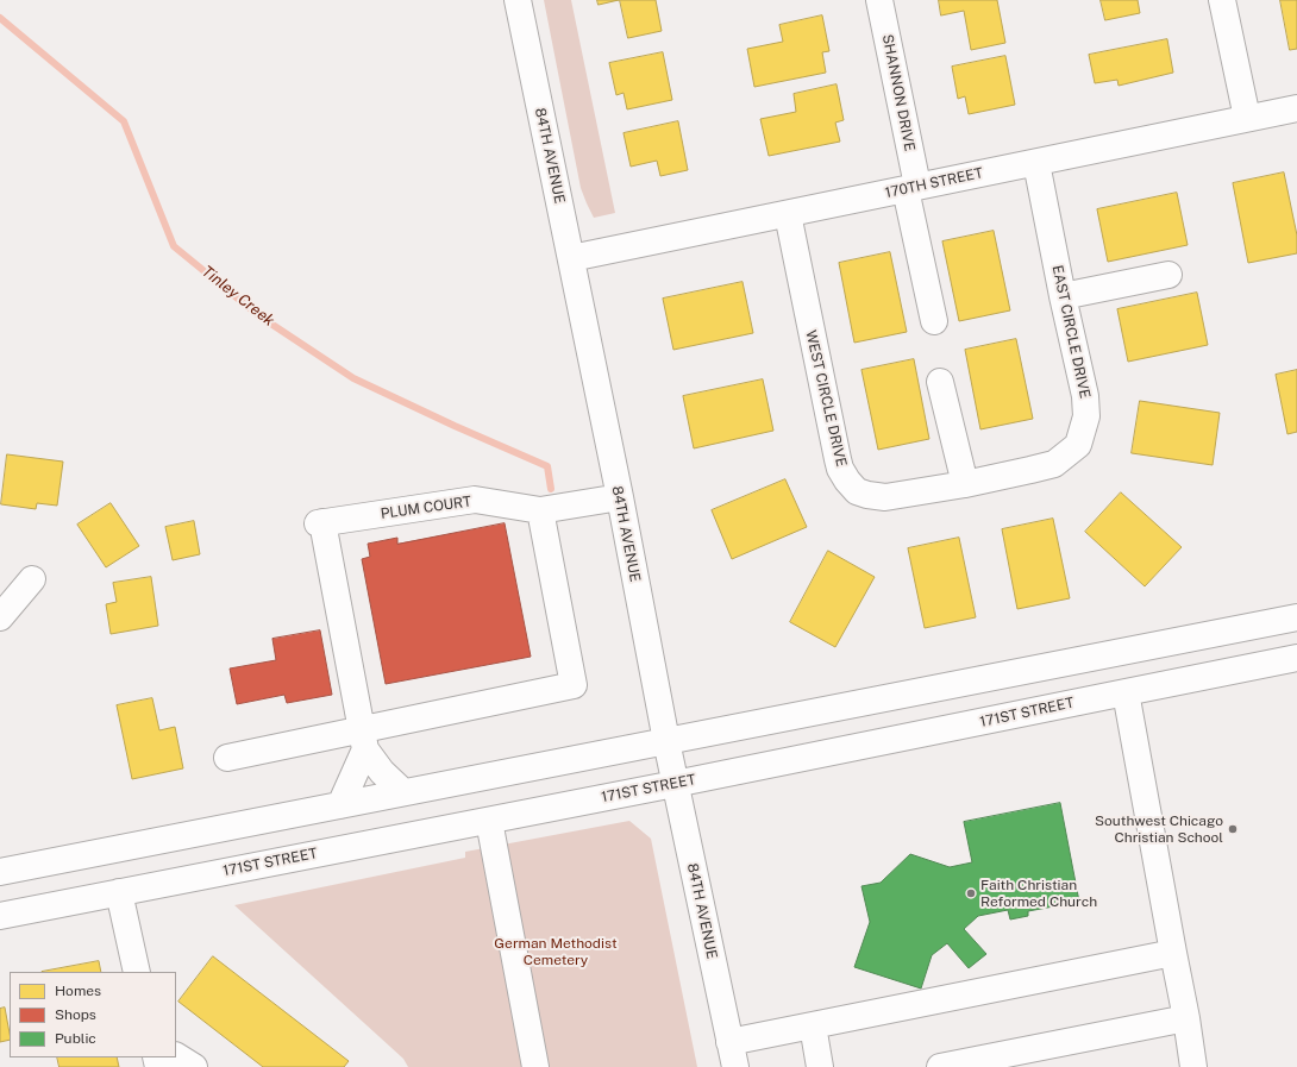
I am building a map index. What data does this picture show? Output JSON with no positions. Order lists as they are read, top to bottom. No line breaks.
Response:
{"streets":{"street":["SHANNON DRIVE","84TH AVENUE","170TH STREET","EAST CIRCLE DRIVE","WEST CIRCLE DRIVE","PLUM COURT","171ST STREET"]},"crossings":[["SHANNON DRIVE","170TH STREET"],["84TH AVENUE","170TH STREET"],["84TH AVENUE","PLUM COURT"],["84TH AVENUE","171ST STREET"],["170TH STREET","EAST CIRCLE DRIVE"],["170TH STREET","WEST CIRCLE DRIVE"],["EAST CIRCLE DRIVE","WEST CIRCLE DRIVE"]],"water":["Tinley Creek"],"parks":["German Methodist Cemetery"],"places":["Southwest Chicago Christian School","Faith Christian Reformed Church"],"legend":["Homes","Shops","Public"]}
